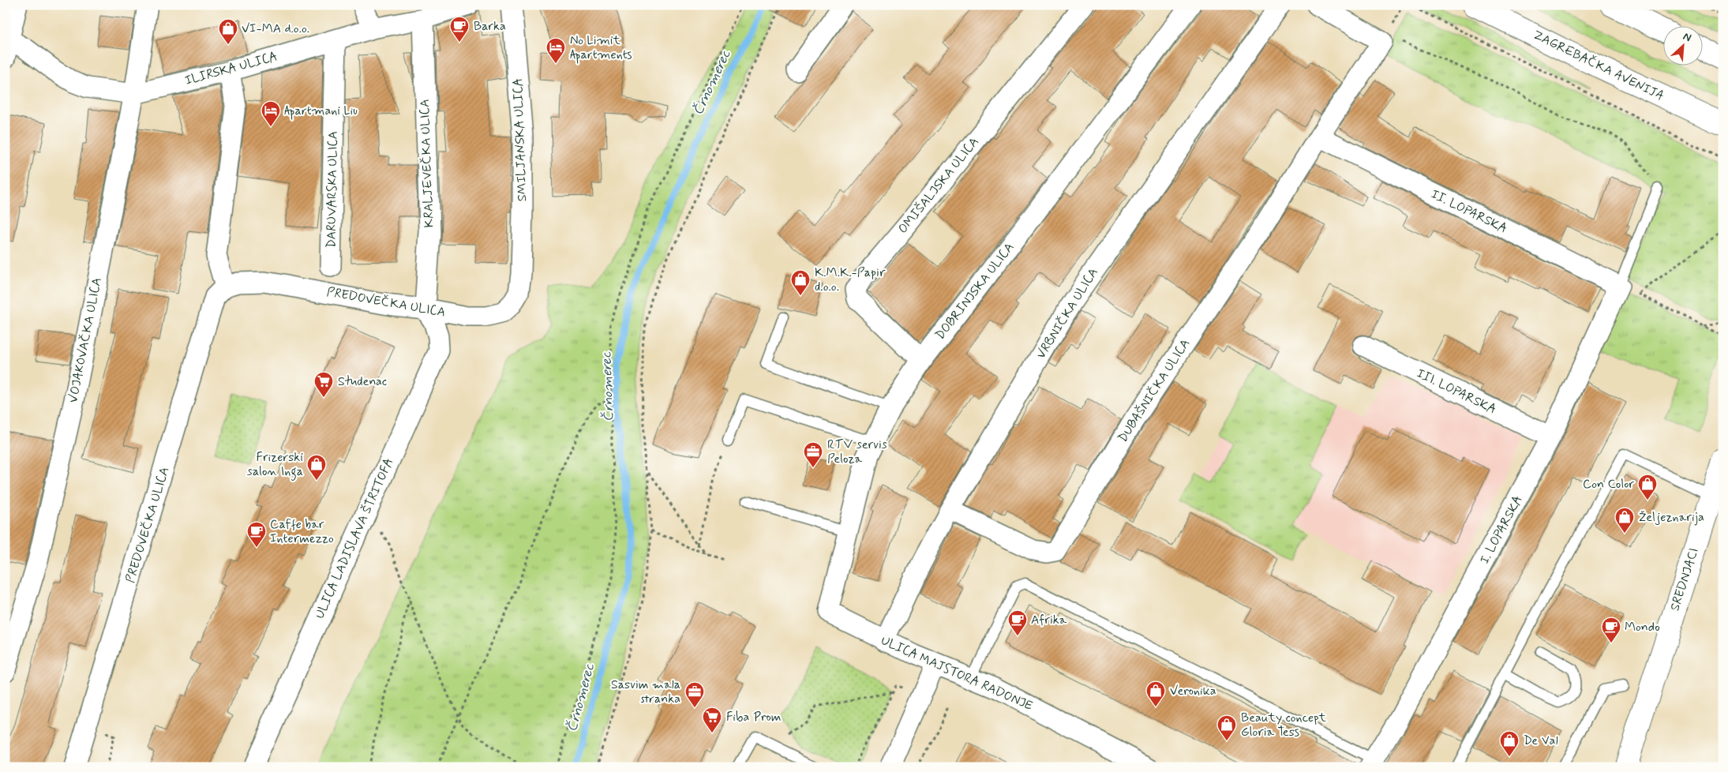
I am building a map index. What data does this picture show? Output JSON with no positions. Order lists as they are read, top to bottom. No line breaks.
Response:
{"streets":{"main road":["ZAGREBAČKA AVENIJA","SREDNJACI"],"street":["ILIRSKA ULICA","SMILJANSKA ULICA","KRALJEVEČKA ULICA","OMIŠALJSKA ULICA","DARUVARSKA ULICA","II. LOPARSKA","DOBRINJSKA ULICA","PREDOVEČKA ULICA","VRBNIČKA ULICA","VOJAKOVAČKA ULICA","DUBAŠNIČKA ULICA","III. LOPARSKA","I. LOPARSKA","ULICA LADISLAVA ŠTRITOFA","ULICA MAJSTORA RADONJE"]},"crossings":[["ILIRSKA ULICA","KRALJEVEČKA ULICA"],["ILIRSKA ULICA","DARUVARSKA ULICA"],["ILIRSKA ULICA","VOJAKOVAČKA ULICA"],["SMILJANSKA ULICA","PREDOVEČKA ULICA"],["KRALJEVEČKA ULICA","PREDOVEČKA ULICA"],["KRALJEVEČKA ULICA","ULICA LADISLAVA ŠTRITOFA"],["OMIŠALJSKA ULICA","DOBRINJSKA ULICA"],["II. LOPARSKA","DUBAŠNIČKA ULICA"],["II. LOPARSKA","I. LOPARSKA"],["DOBRINJSKA ULICA","ULICA MAJSTORA RADONJE"],["PREDOVEČKA ULICA","ULICA LADISLAVA ŠTRITOFA"],["VRBNIČKA ULICA","DUBAŠNIČKA ULICA"],["VRBNIČKA ULICA","ULICA MAJSTORA RADONJE"],["III. LOPARSKA","I. LOPARSKA"]],"water":["Črnomerec"],"places":{"cafe":["Barka","Caffe bar Intermezzo","Afrika","Mondo"],"shop":["VI-MA d.o.o.","K.M.K.-Papir d.o.o.","Frizerski salon Inga","Con Color","Željeznarija","Veronika","Beauty concept Gloria Tess","De Val"],"hotel":["No Limit Apartments","Apartmani Liu"],"supermarket":["Studenac","Fiba Prom"],"office":["RTV servis Peloza","Sasvim mala stranka"]},"north":"top right"}
